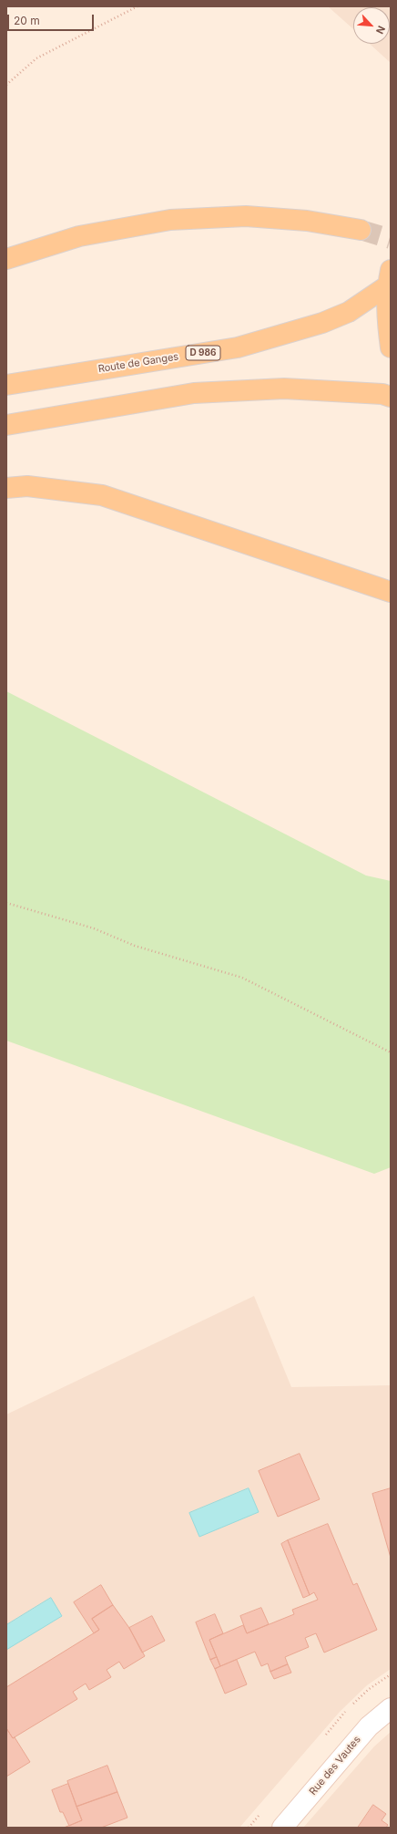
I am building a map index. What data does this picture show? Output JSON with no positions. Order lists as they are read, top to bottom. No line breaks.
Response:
{"streets":{"main road":["D 986","Route de Ganges"],"street":["Rue des Vautes"]},"scale_bar":"20 m","north":"bottom right"}
